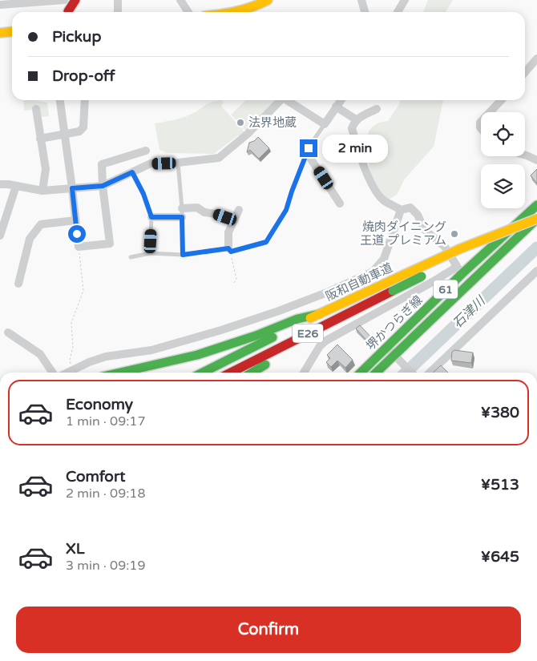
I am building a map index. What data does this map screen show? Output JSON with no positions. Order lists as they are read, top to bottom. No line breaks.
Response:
{"streets":{"main road":["阪和自動車道","61","堺かつらぎ線","E26"]},"crossings":[["阪和自動車道","堺かつらぎ線"]],"water":["石津川"],"places":["法界地蔵","焼肉ダイニング 王道 プレミアム"],"page":{"banner":["Pickup","Drop-off"],"bubble":"2 min","list":[{"name":"Economy","note":"1 min · 09:17","value":"¥380"},{"name":"Comfort","note":"2 min · 09:18","value":"¥513"},{"name":"XL","note":"3 min · 09:19","value":"¥645"}],"buttons":"Confirm"}}
